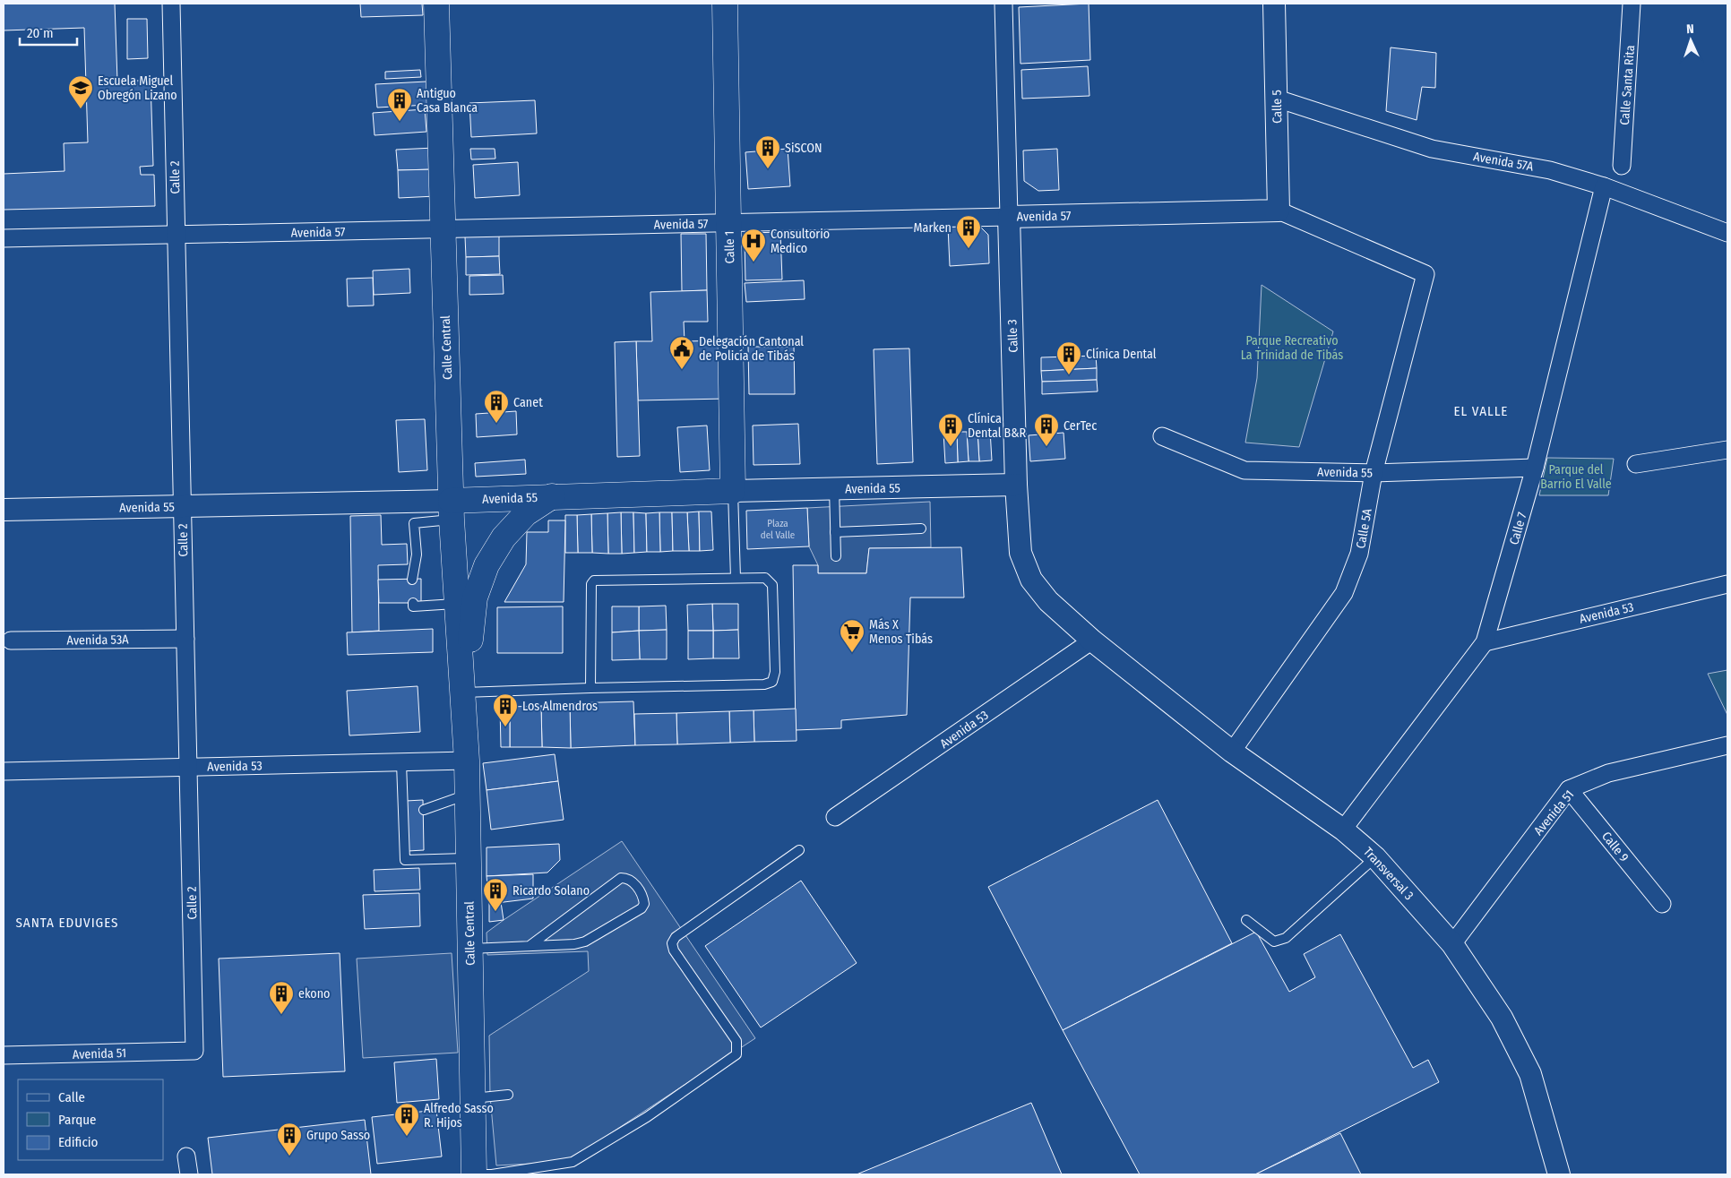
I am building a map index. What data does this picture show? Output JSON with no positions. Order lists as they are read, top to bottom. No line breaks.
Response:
{"streets":{"main road":["Calle 1","Calle Central","Avenida 55"],"street":["Calle Santa Rita","Calle 5","Avenida 57A","Calle 2","Avenida 57","Calle 3","Calle 5A","Calle 7","Avenida 53","Avenida 53A","Avenida 51","Calle 9","Transversal 3"]},"crossings":[["Calle 5","Avenida 57A"],["Calle 5","Avenida 57"],["Avenida 57A","Calle 7"],["Calle 2","Avenida 57"],["Calle 2","Avenida 55"],["Calle 2","Avenida 53"],["Calle 2","Avenida 53A"],["Calle 2","Avenida 51"],["Avenida 57","Calle 1"],["Avenida 57","Calle 3"],["Avenida 57","Calle Central"],["Avenida 57","Calle 5A"],["Calle 1","Avenida 55"],["Calle 3","Avenida 55"],["Calle 3","Avenida 53"],["Calle 3","Transversal 3"],["Calle Central","Avenida 55"],["Calle Central","Avenida 53"],["Avenida 55","Calle 5A"],["Avenida 55","Calle 7"],["Calle 5A","Transversal 3"],["Calle 7","Avenida 53"],["Calle 7","Transversal 3"],["Avenida 53","Transversal 3"],["Avenida 51","Calle 9"],["Avenida 51","Transversal 3"]],"districts":["EL VALLE","SANTA EDUVIGES"],"parks":["Parque Recreativo La Trinidad de Tibás","Parque del Barrio El Valle"],"places":{"school or university":["Escuela Miguel Obregón Lizano"],"building":["Antiguo Casa Blanca","SiSCON","Marken","Clínica Dental","Canet","Clínica Dental B&R","CerTec","Los Almendros","Ricardo Solano","ekono","Alfredo Sasso R. Hijos","Grupo Sasso"],"hospital":["Consultorio Medico"],"public building":["Delegación Cantonal de Policía de Tibás"],"supermarket":["Más X Menos Tibás"]},"house_numbers":["Plaza del Valle"],"legend":["Calle","Parque","Edificio"],"scale_bar":"20 m","north":"top"}
